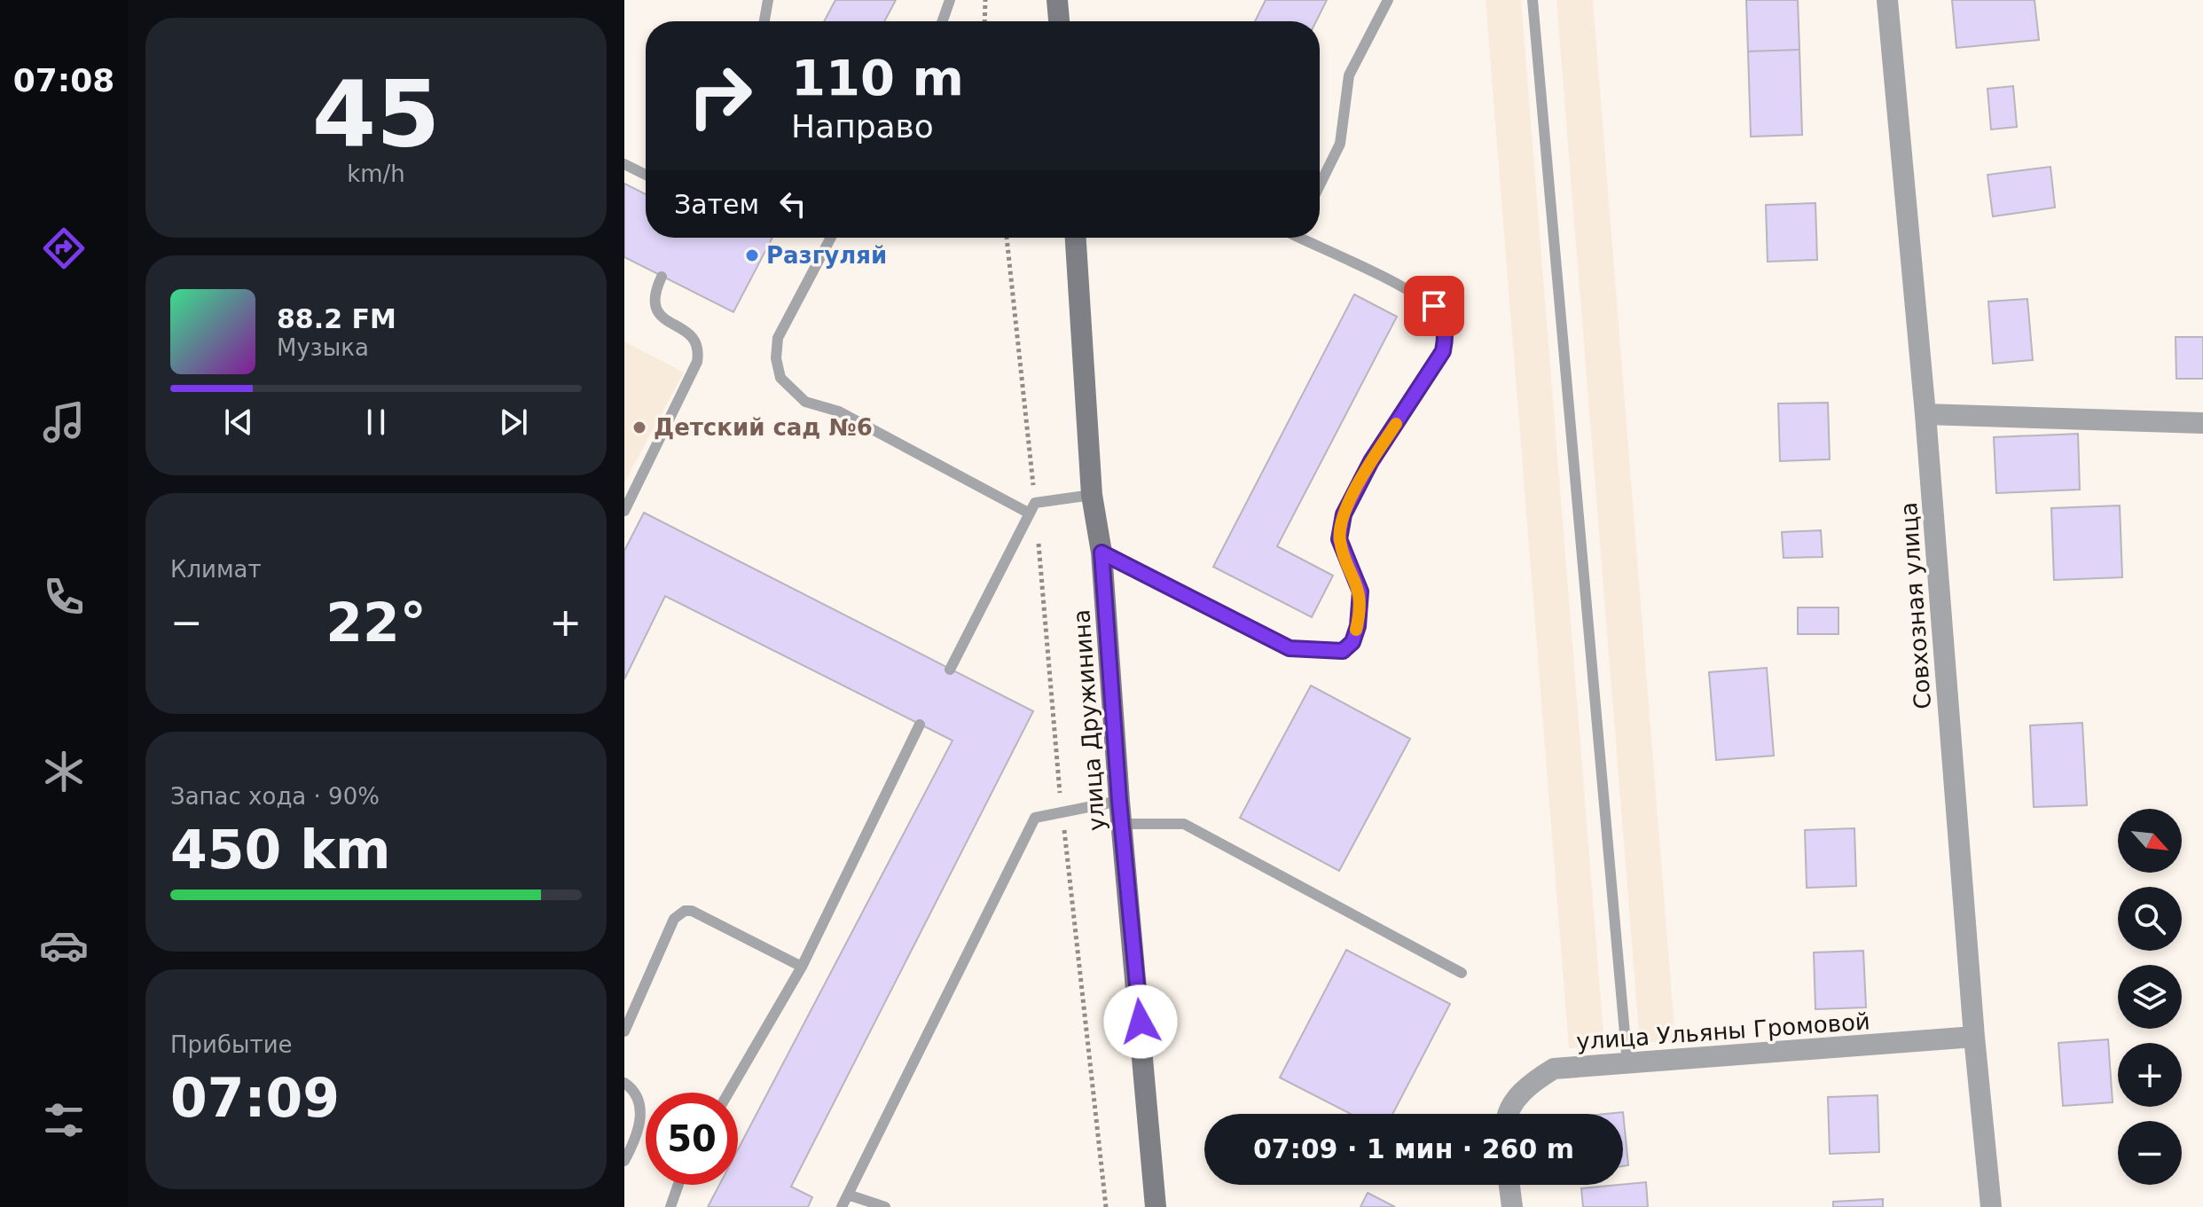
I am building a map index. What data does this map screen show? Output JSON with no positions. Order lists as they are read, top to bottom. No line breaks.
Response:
{"streets":{"main road":["улица Дружинина"],"street":["Совхозная улица","улица Ульяны Громовой"]},"crossings":[["Совхозная улица","улица Ульяны Громовой"]],"places":["Разгуляй","Детский сад №6"],"north":"bottom right","page":{"tabs":"07:08","tile":[["45","km/h"],"Климат",["Запас хода · 90%","450 km"],["Прибытие","07:09"]],"turn":["110 m","Направо"],"then":"Затем","song":["88.2 FM","Музыка"],"heat":["−","22°","+"],"map_buttons":["+","−"],"limit":"50","trip":"07:09 · 1 мин · 260 m"}}
